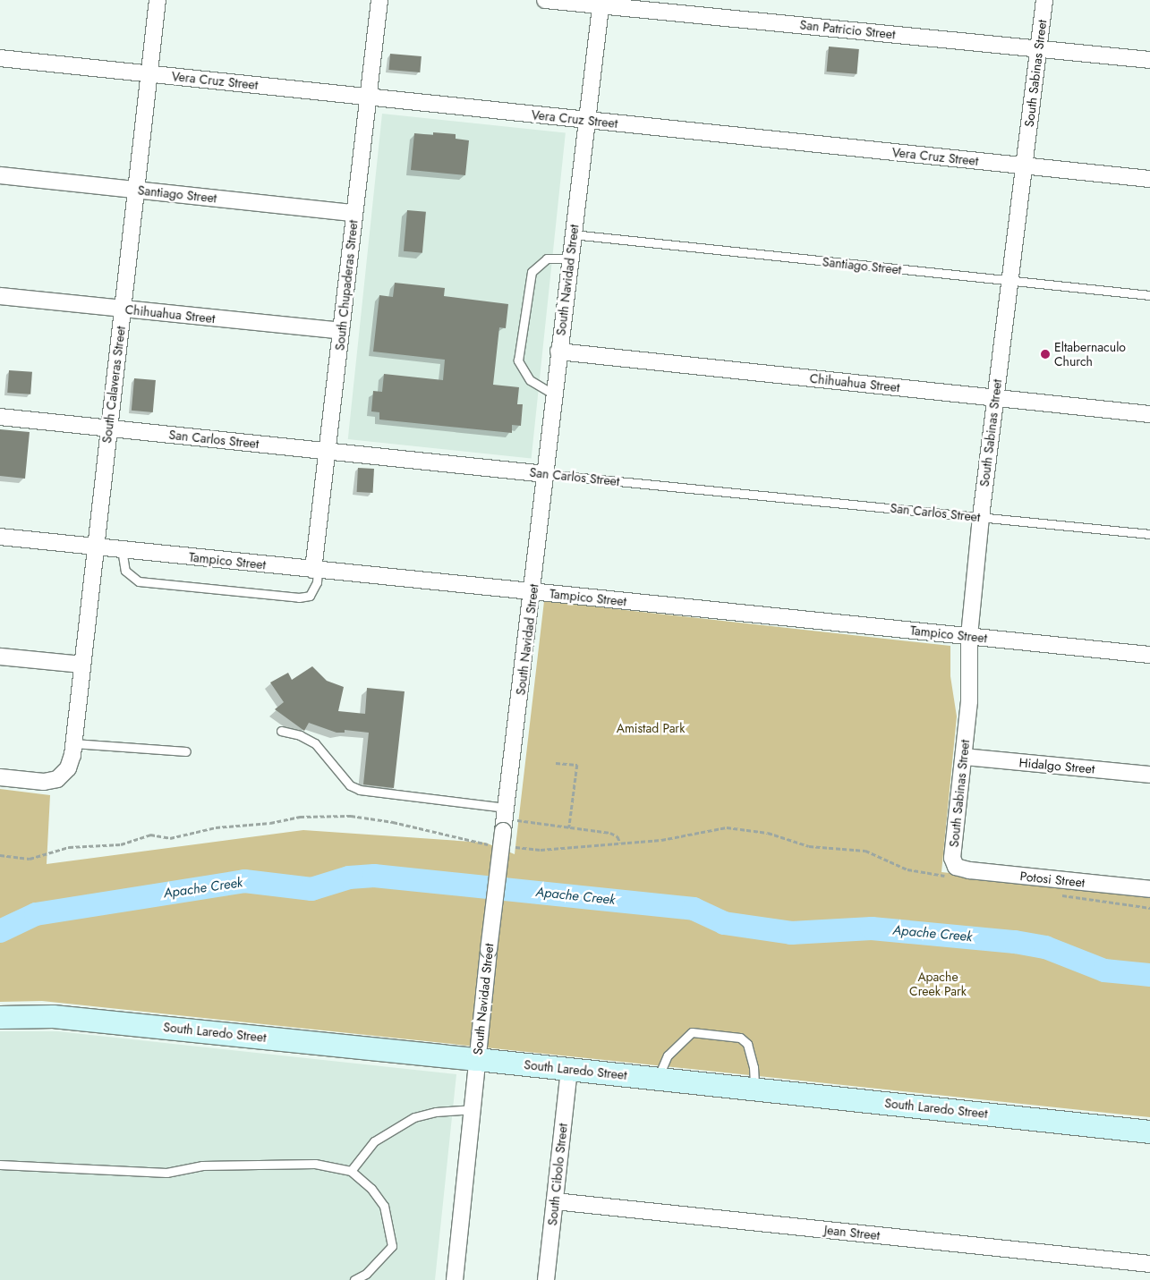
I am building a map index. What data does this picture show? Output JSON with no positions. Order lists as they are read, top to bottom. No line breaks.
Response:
{"streets":{"main road":["South Laredo Street"],"street":["San Patricio Street","South Sabinas Street","Vera Cruz Street","Santiago Street","South Navidad Street","South Chupaderas Street","Chihuahua Street","South Calaveras Street","San Carlos Street","Tampico Street","Hidalgo Street","Potosi Street","South Cibolo Street","Jean Street"]},"crossings":[["San Patricio Street","South Sabinas Street"],["San Patricio Street","South Navidad Street"],["South Sabinas Street","Vera Cruz Street"],["South Sabinas Street","Santiago Street"],["South Sabinas Street","Chihuahua Street"],["South Sabinas Street","San Carlos Street"],["South Sabinas Street","Tampico Street"],["South Sabinas Street","Hidalgo Street"],["South Sabinas Street","Potosi Street"],["Vera Cruz Street","South Navidad Street"],["Vera Cruz Street","South Chupaderas Street"],["Vera Cruz Street","South Calaveras Street"],["Santiago Street","South Navidad Street"],["Santiago Street","South Chupaderas Street"],["Santiago Street","South Calaveras Street"],["South Navidad Street","Chihuahua Street"],["South Navidad Street","San Carlos Street"],["South Navidad Street","Tampico Street"],["South Navidad Street","South Laredo Street"],["South Chupaderas Street","Chihuahua Street"],["South Chupaderas Street","San Carlos Street"],["South Chupaderas Street","Tampico Street"],["Chihuahua Street","South Calaveras Street"],["South Calaveras Street","San Carlos Street"],["South Calaveras Street","Tampico Street"],["South Laredo Street","South Cibolo Street"],["South Cibolo Street","Jean Street"]],"water":["Apache Creek"],"parks":["Amistad Park","Apache Creek Park"],"places":["Eltabernaculo Church"]}
